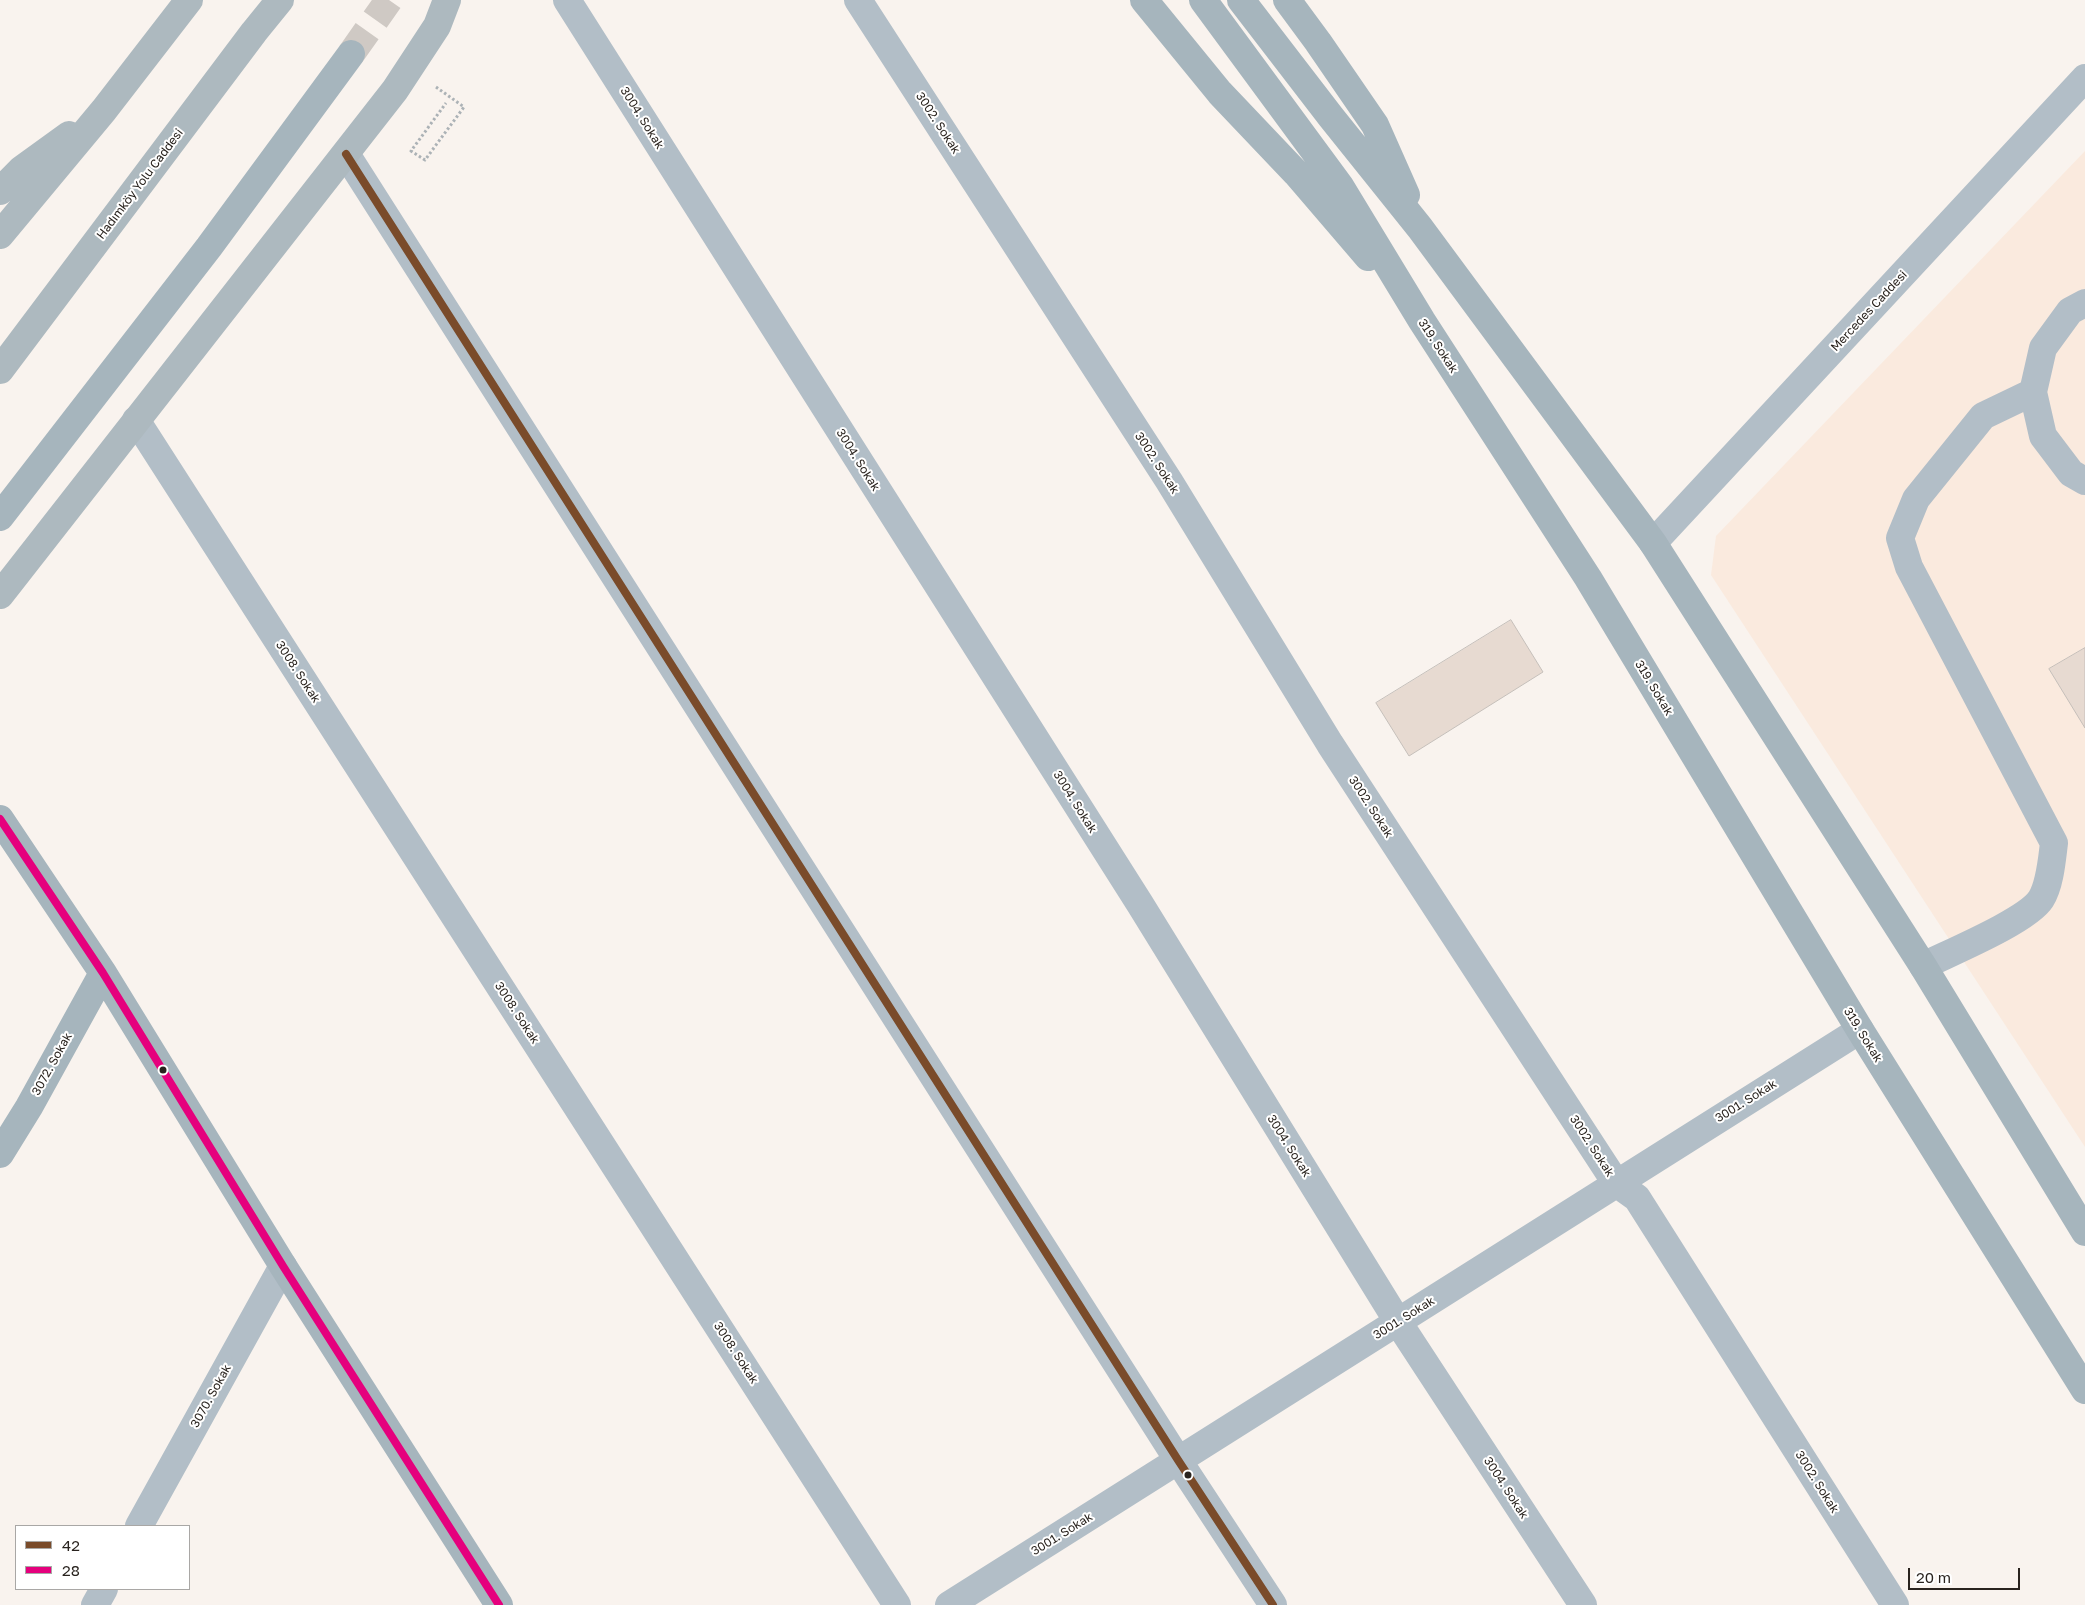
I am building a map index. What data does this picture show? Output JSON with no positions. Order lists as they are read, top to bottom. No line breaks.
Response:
{"streets":{"highway":["Hadımköy Yolu Caddesi"],"main road":["319. Sokak","3072. Sokak"],"street":["3004. Sokak","3002. Sokak","Mercedes Caddesi","3008. Sokak","3001. Sokak","3070. Sokak"]},"crossings":[["3004. Sokak","3001. Sokak"],["3002. Sokak","3001. Sokak"],["319. Sokak","3001. Sokak"]],"lines":["transit line 42","transit line 28"],"legend":["42","28"],"scale_bar":"20 m"}
